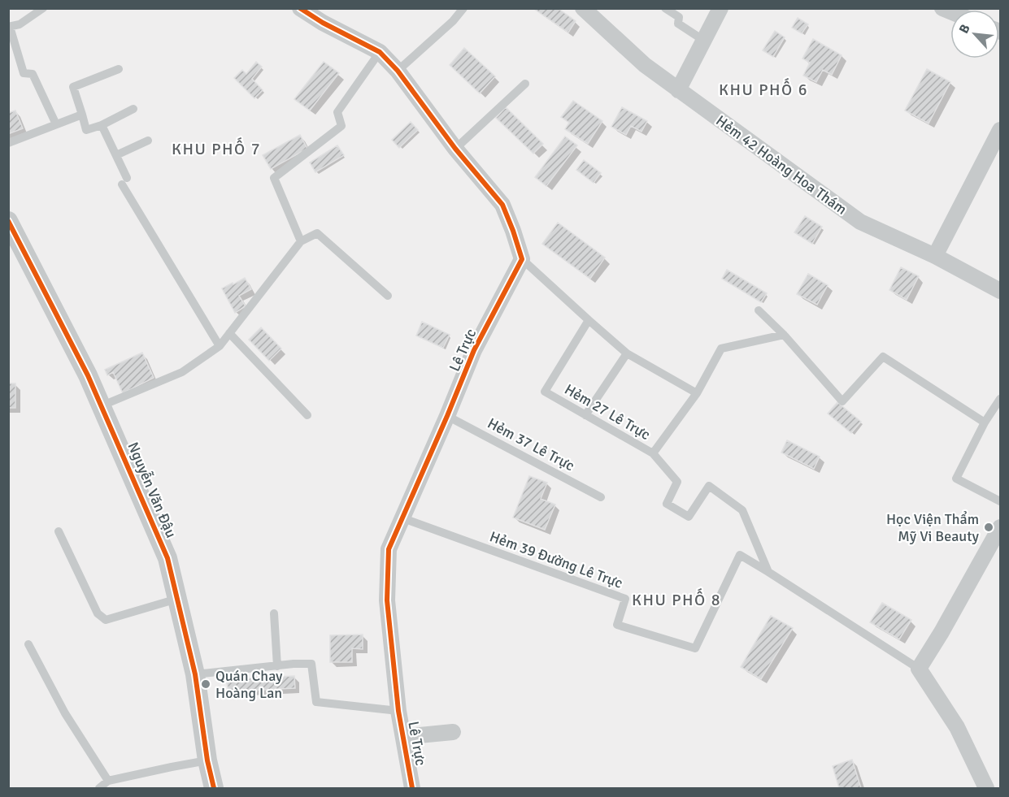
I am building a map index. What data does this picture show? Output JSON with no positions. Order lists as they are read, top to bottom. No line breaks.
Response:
{"streets":{"street":["Hẻm 42 Hoàng Hoa Thám","Lê Trực","Nguyễn Văn Đậu"],"lane":["Hẻm 27 Lê Trực","Hẻm 37 Lê Trực","Hẻm 39 Đường Lê Trực"]},"crossings":[["Lê Trực","Hẻm 37 Lê Trực"],["Lê Trực","Hẻm 39 Đường Lê Trực"]],"districts":["KHU PHỐ 6","KHU PHỐ 7","KHU PHỐ 8"],"places":["Học Viện Thẩm Mỹ Vi Beauty","Quán Chay Hoàng Lan"],"north":"top left"}
